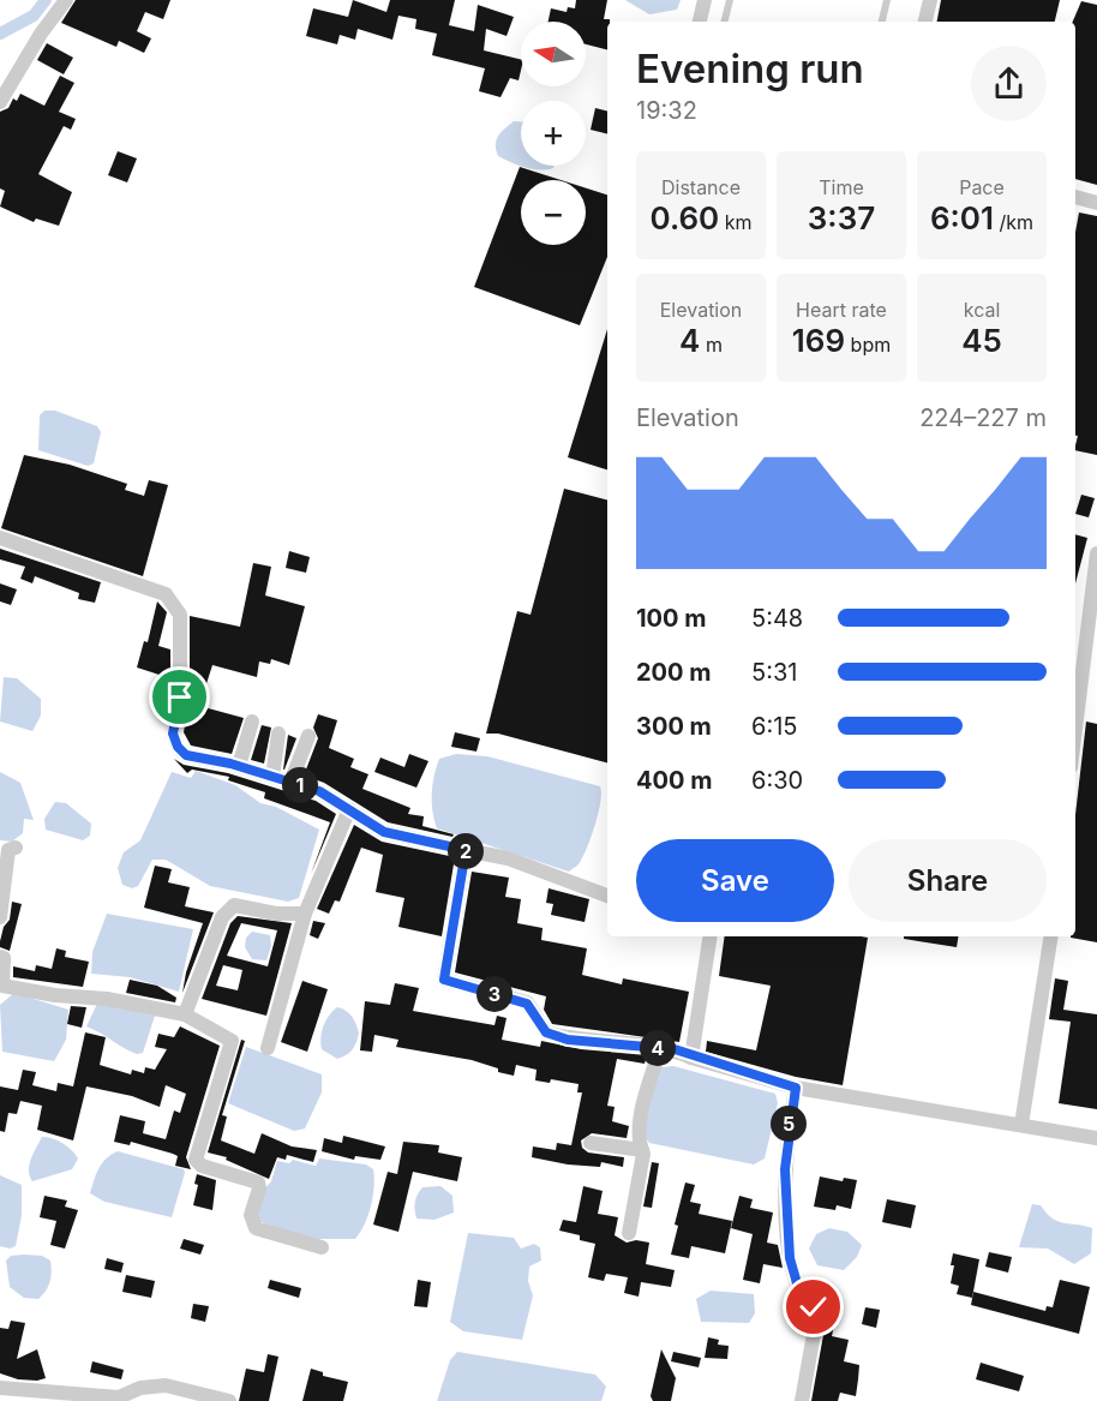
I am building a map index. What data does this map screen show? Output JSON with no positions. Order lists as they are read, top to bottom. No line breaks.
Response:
{"north":"left","page":{"map_buttons":["+","−"],"heading":["Evening run","19:32"],"stats":[["Distance","0.60 km"],["Time","3:37"],["Pace","6:01 /km"],["Elevation","4 m"],["Heart rate","169 bpm"],["kcal","45"]],"chart":["Elevation","224–227 m"],"list":[{"name":"100 m","note":"5:48"},{"name":"200 m","note":"5:31"},{"name":"300 m","note":"6:15"},{"name":"400 m","note":"6:30"}],"pins":["1","2","3","4","5"],"buttons":["Save","Share"]}}
